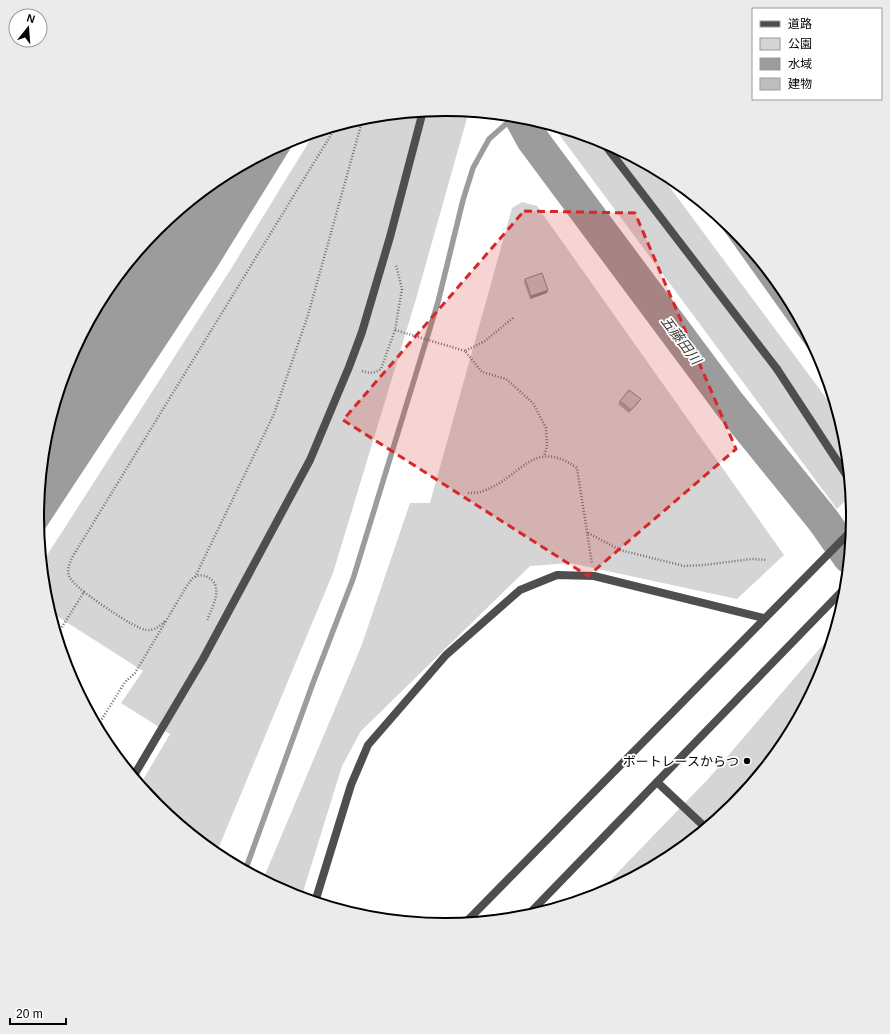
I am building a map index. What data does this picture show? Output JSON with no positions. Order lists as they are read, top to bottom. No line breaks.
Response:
{"water":["五藤田川"],"places":["ボートレースからつ"],"legend":["道路","公園","水域","建物"],"scale_bar":"20 m","north":"top"}
